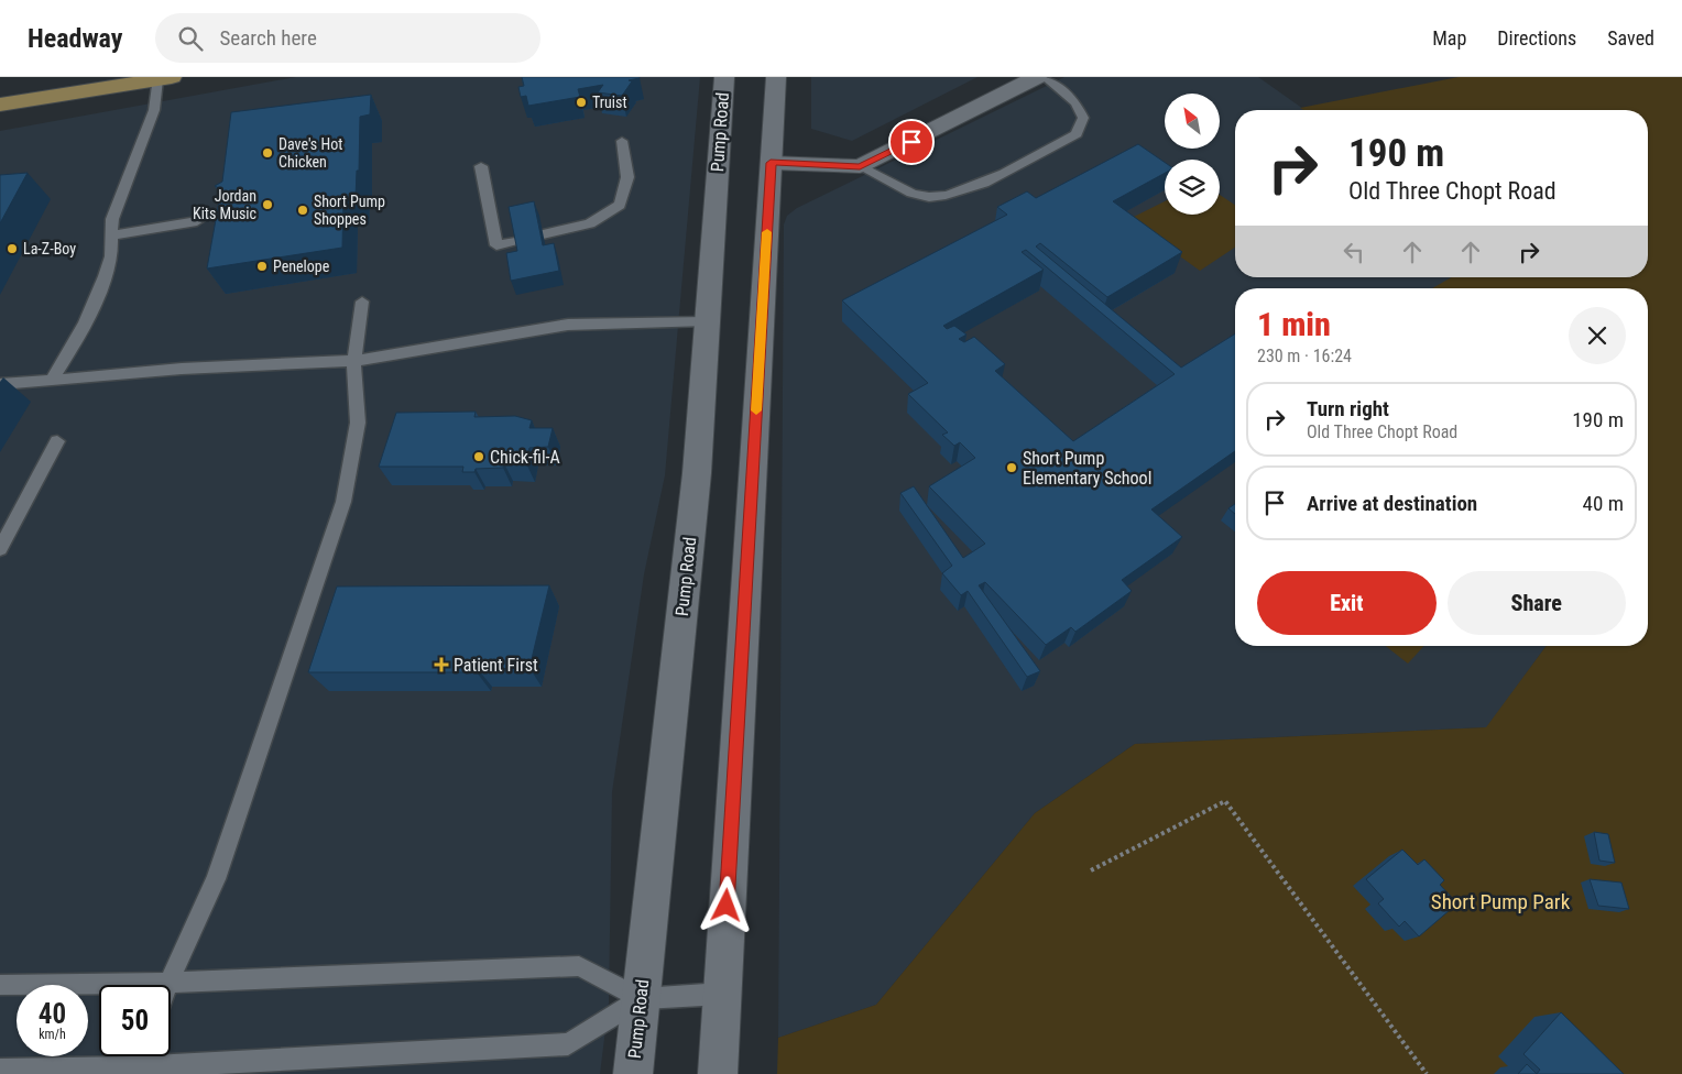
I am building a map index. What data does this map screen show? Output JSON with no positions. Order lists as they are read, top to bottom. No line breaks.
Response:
{"streets":{"main road":["Pump Road"]},"parks":["Short Pump Park"],"places":{"other":["Truist","Dave's Hot Chicken","Jordan Kits Music","Short Pump Shoppes","La-Z-Boy","Penelope","Chick-fil-A","Short Pump Elementary School"],"health":["Patient First"]},"north":"top left","page":{"header":"Headway","search":"Search here","nav":["Map","Directions","Saved"],"turn":["190 m","Old Three Chopt Road"],"heading":["1 min","230 m · 16:24"],"list":[{"name":"Turn right","note":"Old Three Chopt Road","value":"190 m"},{"name":"Arrive at destination","value":"40 m"}],"buttons":["Exit","Share"],"speed":"40 km/h","limit":"50"}}
